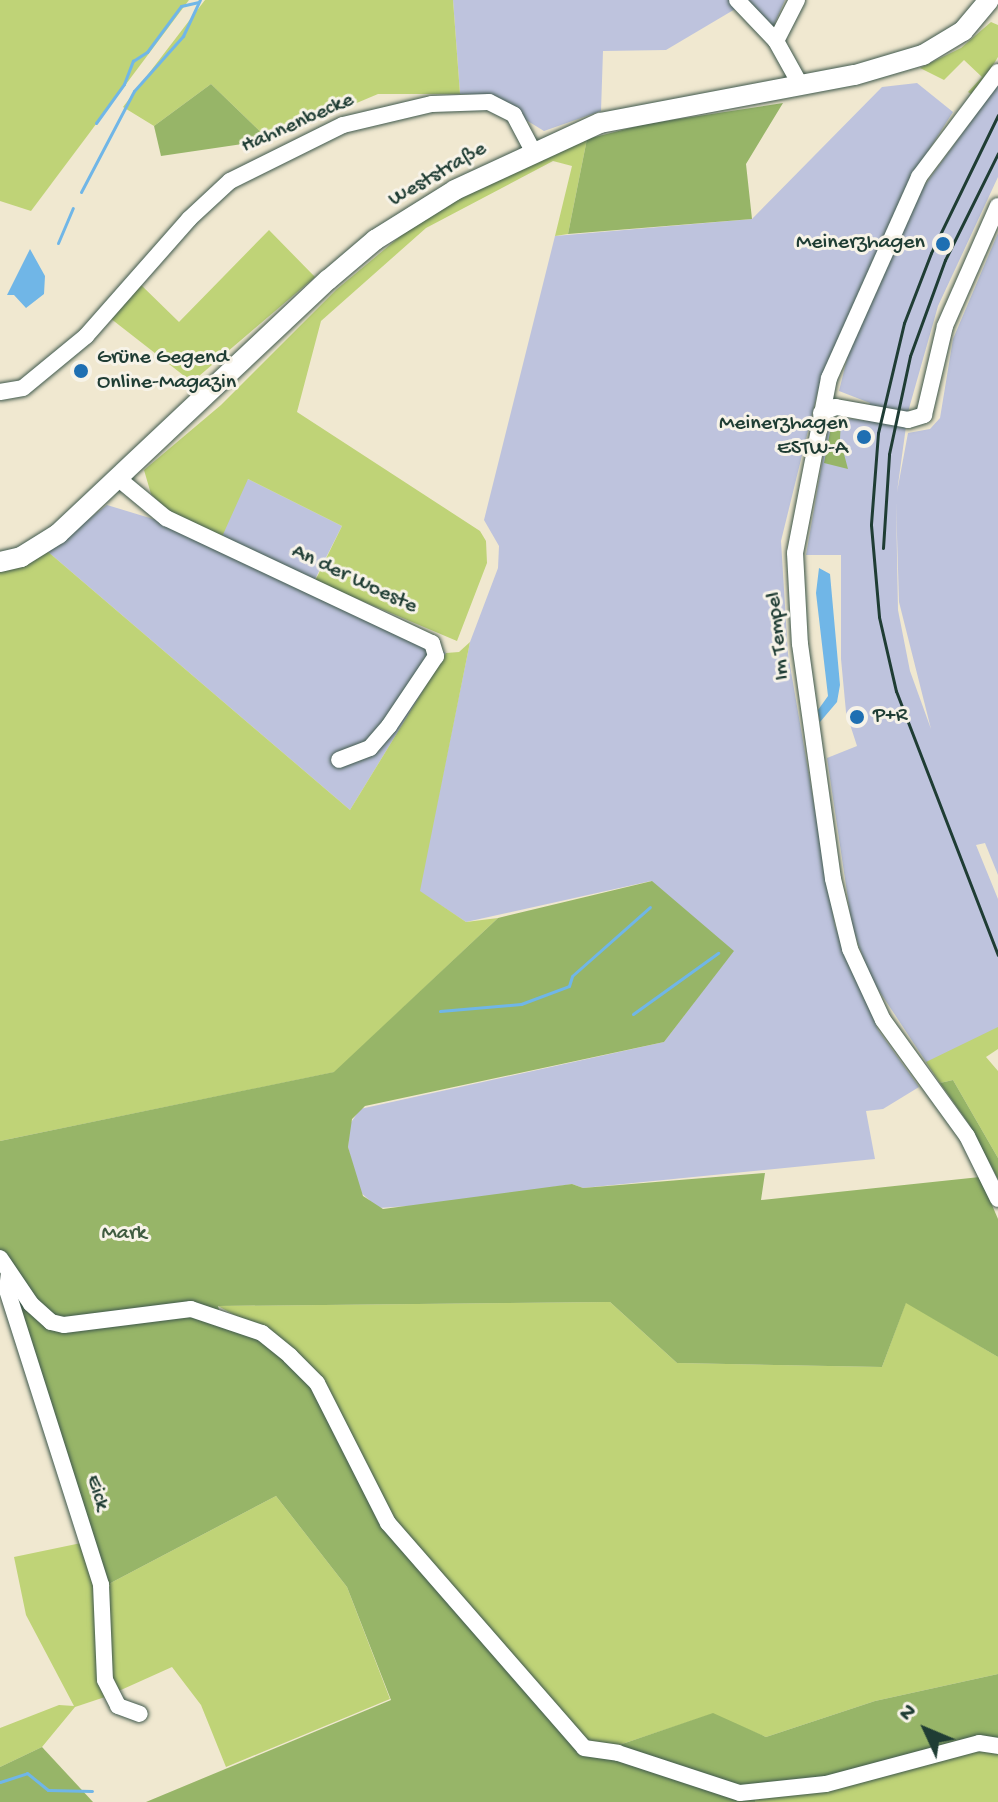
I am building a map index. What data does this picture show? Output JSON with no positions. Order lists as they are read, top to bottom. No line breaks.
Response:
{"streets":{"main road":["Weststraße"],"street":["Hahnenbecke","An der Woeste","Im Tempel","Eick"]},"crossings":[["Hahnenbecke","Weststraße"],["Weststraße","An der Woeste"]],"parks":["Mark"],"places":["Meinerzhagen","Grüne Gegend Online-Magazin","Meinerzhagen ESTW-A","P+R"],"north":"top left"}
